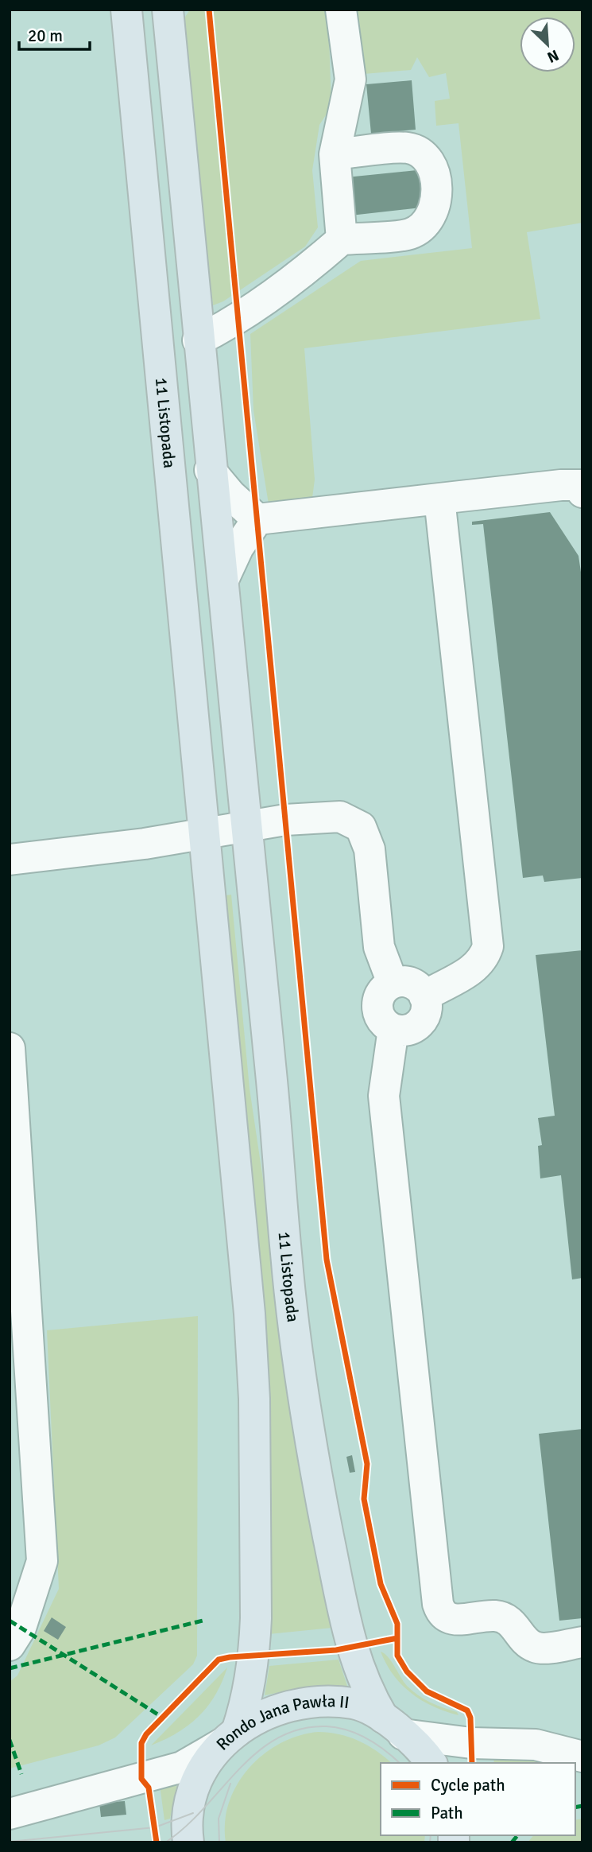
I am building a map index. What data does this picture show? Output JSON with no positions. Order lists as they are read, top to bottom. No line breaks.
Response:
{"streets":{"main road":["11 Listopada","Rondo Jana Pawła II"]},"crossings":[["11 Listopada","Rondo Jana Pawła II"]],"legend":["Cycle path","Path"],"scale_bar":"20 m","north":"bottom right"}
